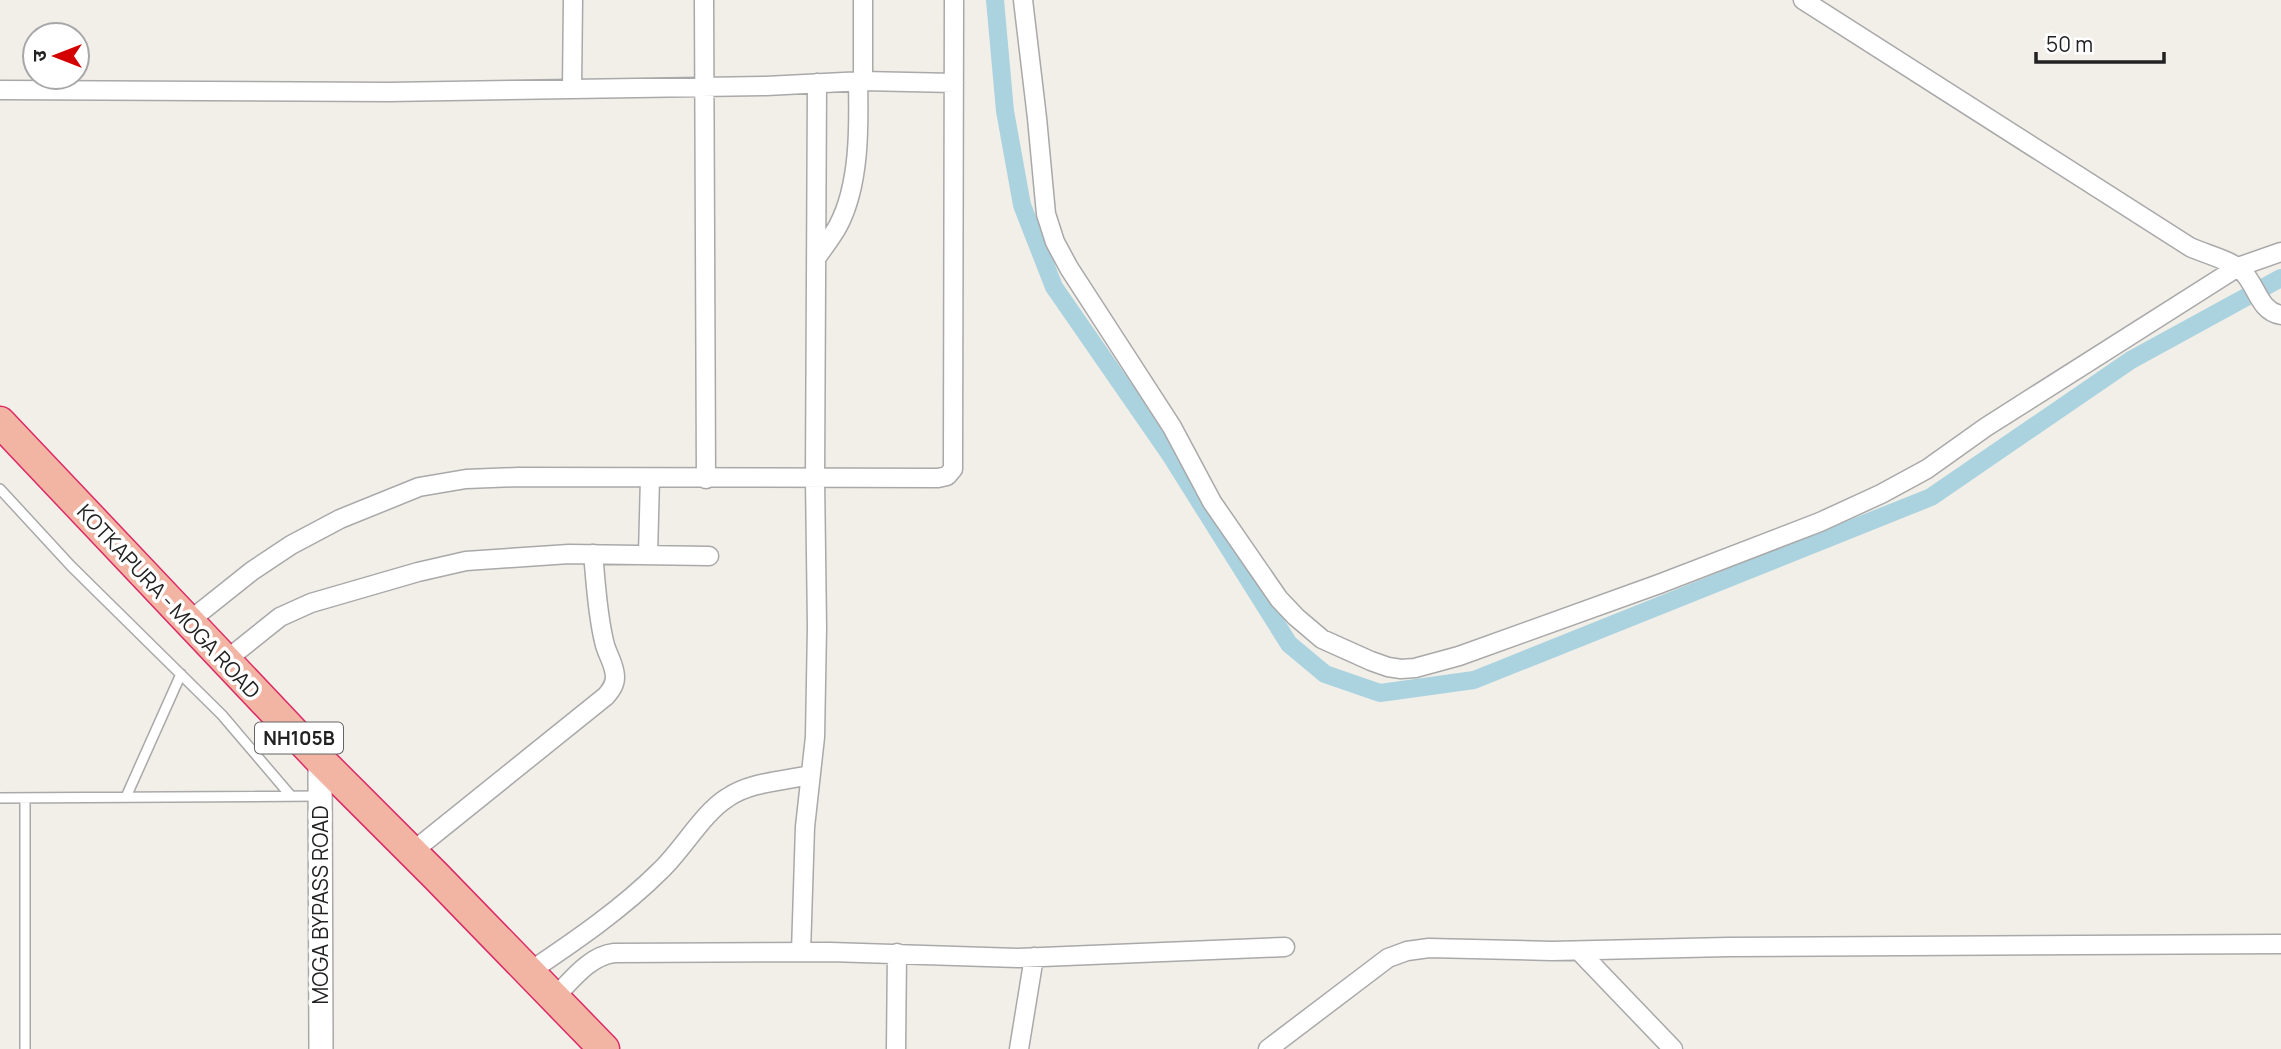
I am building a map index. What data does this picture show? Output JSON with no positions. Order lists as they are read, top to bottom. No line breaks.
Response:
{"streets":{"highway":["KOTKAPURA - MOGA ROAD","NH105B"],"street":["MOGA BYPASS ROAD"]},"crossings":[["KOTKAPURA - MOGA ROAD","MOGA BYPASS ROAD"]],"scale_bar":"50 m","north":"left"}
